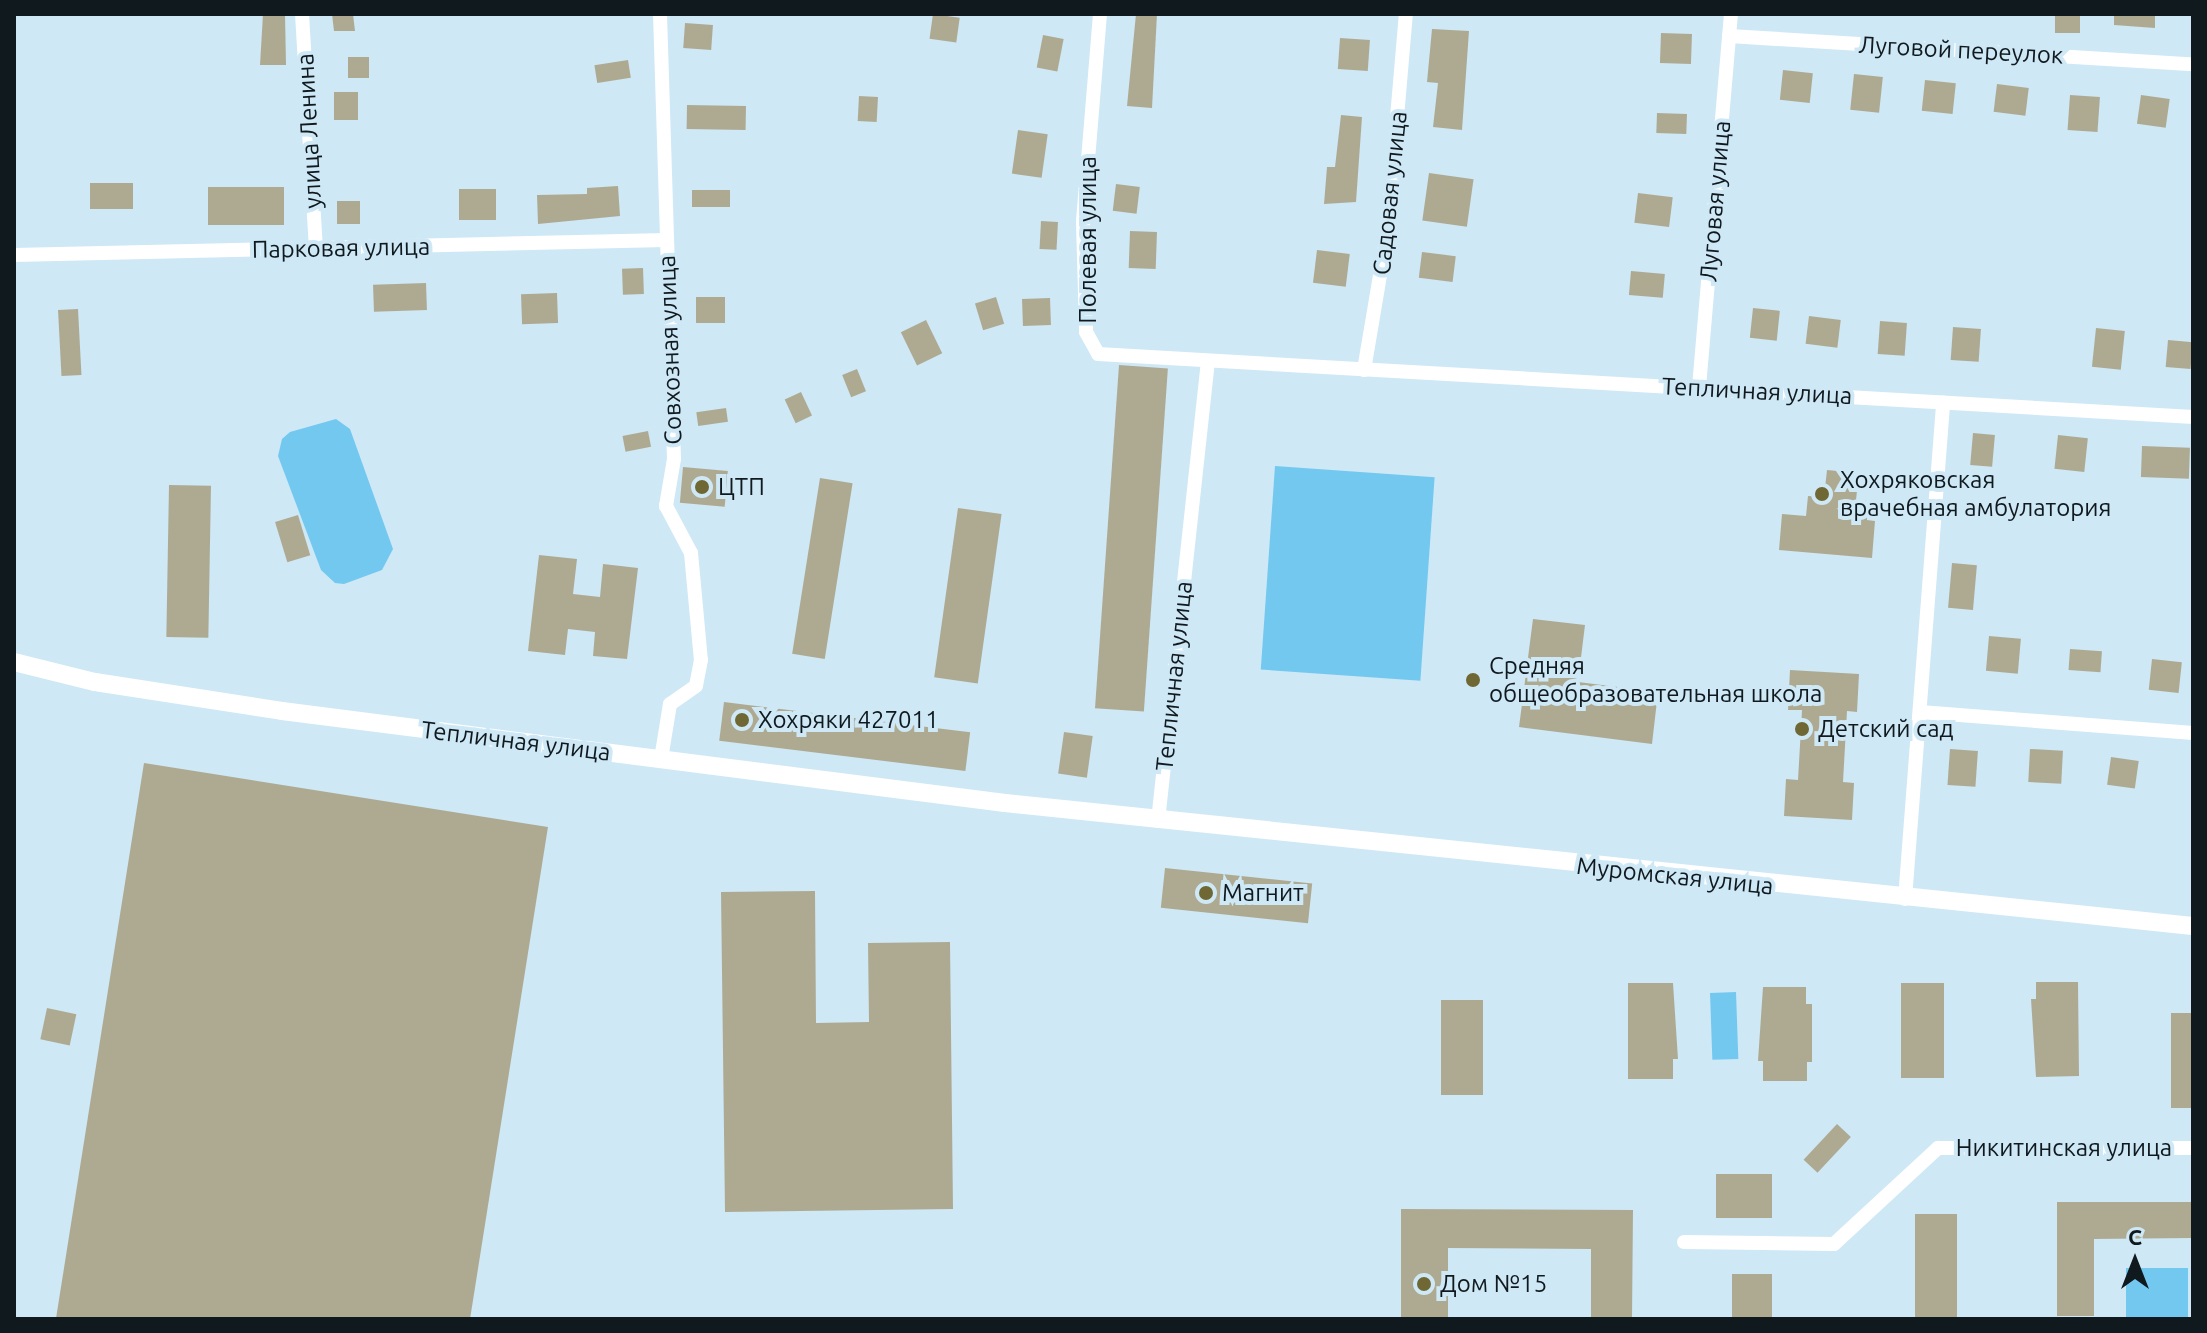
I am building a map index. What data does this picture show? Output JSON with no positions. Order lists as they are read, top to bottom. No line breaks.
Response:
{"streets":{"street":["Луговой переулок","улица Ленина","Садовая улица","Луговая улица","Полевая улица","Парковая улица","Совхозная улица","Тепличная улица","Муромская улица","Никитинская улица"]},"crossings":[["Луговой переулок","Луговая улица"],["улица Ленина","Парковая улица"],["Садовая улица","Тепличная улица"],["Луговая улица","Тепличная улица"],["Полевая улица","Тепличная улица"],["Парковая улица","Совхозная улица"],["Совхозная улица","Тепличная улица"],["Тепличная улица","Муромская улица"]],"places":["ЦТП","Хохряковская врачебная амбулатория","Средняя общеобразовательная школа","Хохряки 427011","Детский сад","Магнит","Дом №15"],"north":"top"}
